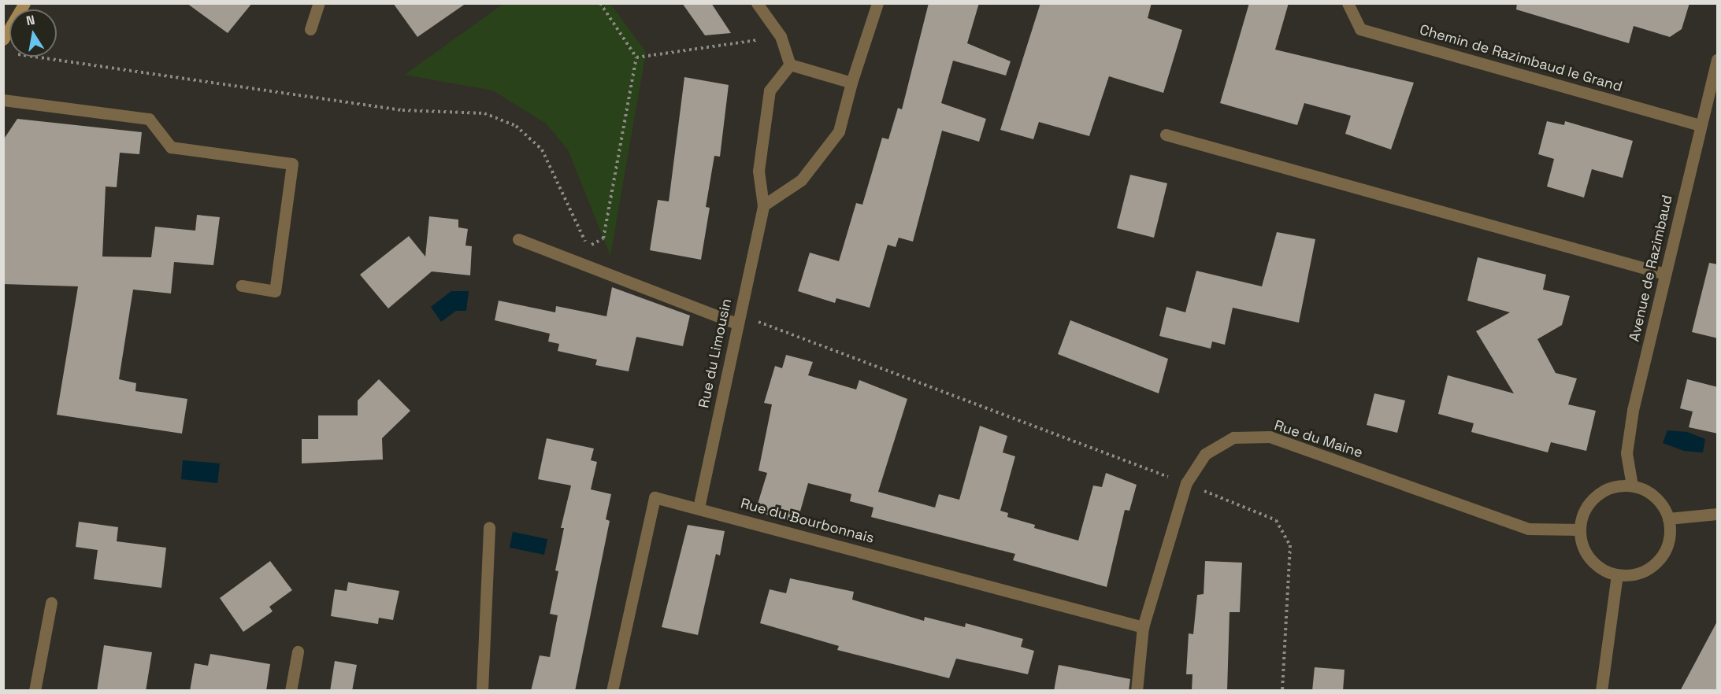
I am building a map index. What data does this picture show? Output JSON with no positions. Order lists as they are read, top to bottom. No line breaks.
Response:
{"streets":{"street":["Chemin de Razimbaud le Grand","Avenue de Razimbaud","Rue du Limousin","Rue du Maine","Rue du Bourbonnais"]},"crossings":[["Chemin de Razimbaud le Grand","Avenue de Razimbaud"],["Avenue de Razimbaud","Rue du Maine"],["Rue du Limousin","Rue du Bourbonnais"],["Rue du Maine","Rue du Bourbonnais"]],"north":"top"}
